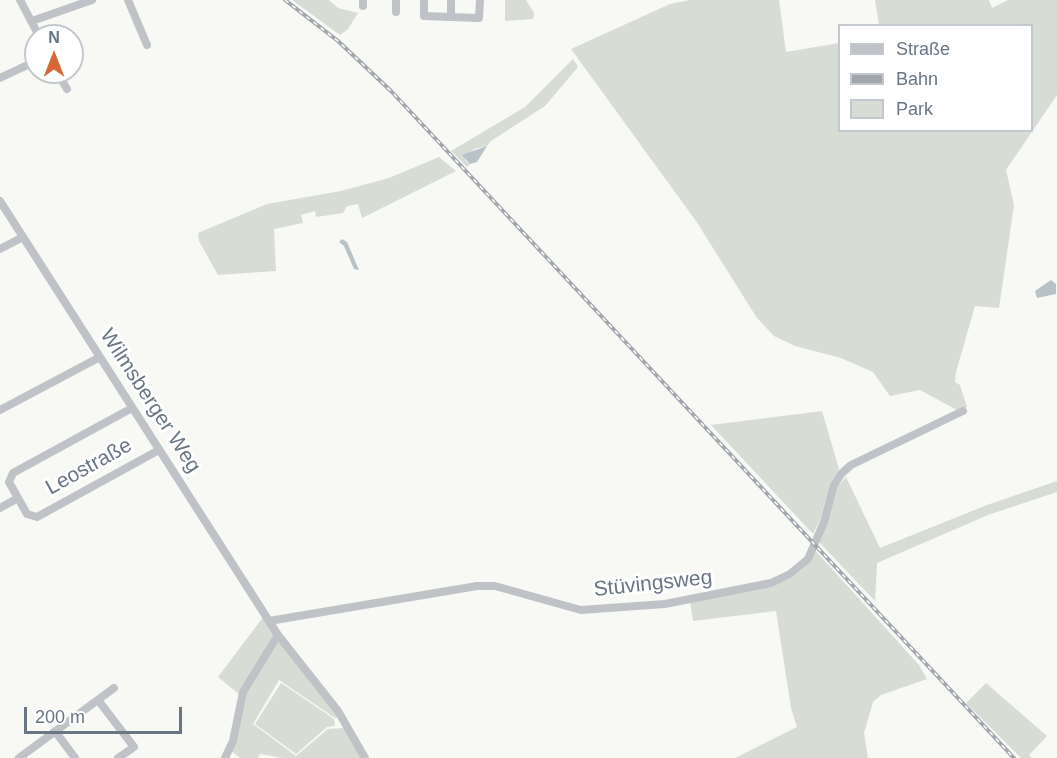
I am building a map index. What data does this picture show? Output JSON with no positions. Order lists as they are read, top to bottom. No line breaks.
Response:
{"streets":{"street":["Wilmsberger Weg","Leostraße","Stüvingsweg"]},"crossings":[["Wilmsberger Weg","Leostraße"],["Wilmsberger Weg","Stüvingsweg"]],"legend":["Straße","Bahn","Park"],"scale_bar":"200 m","north":"top"}
